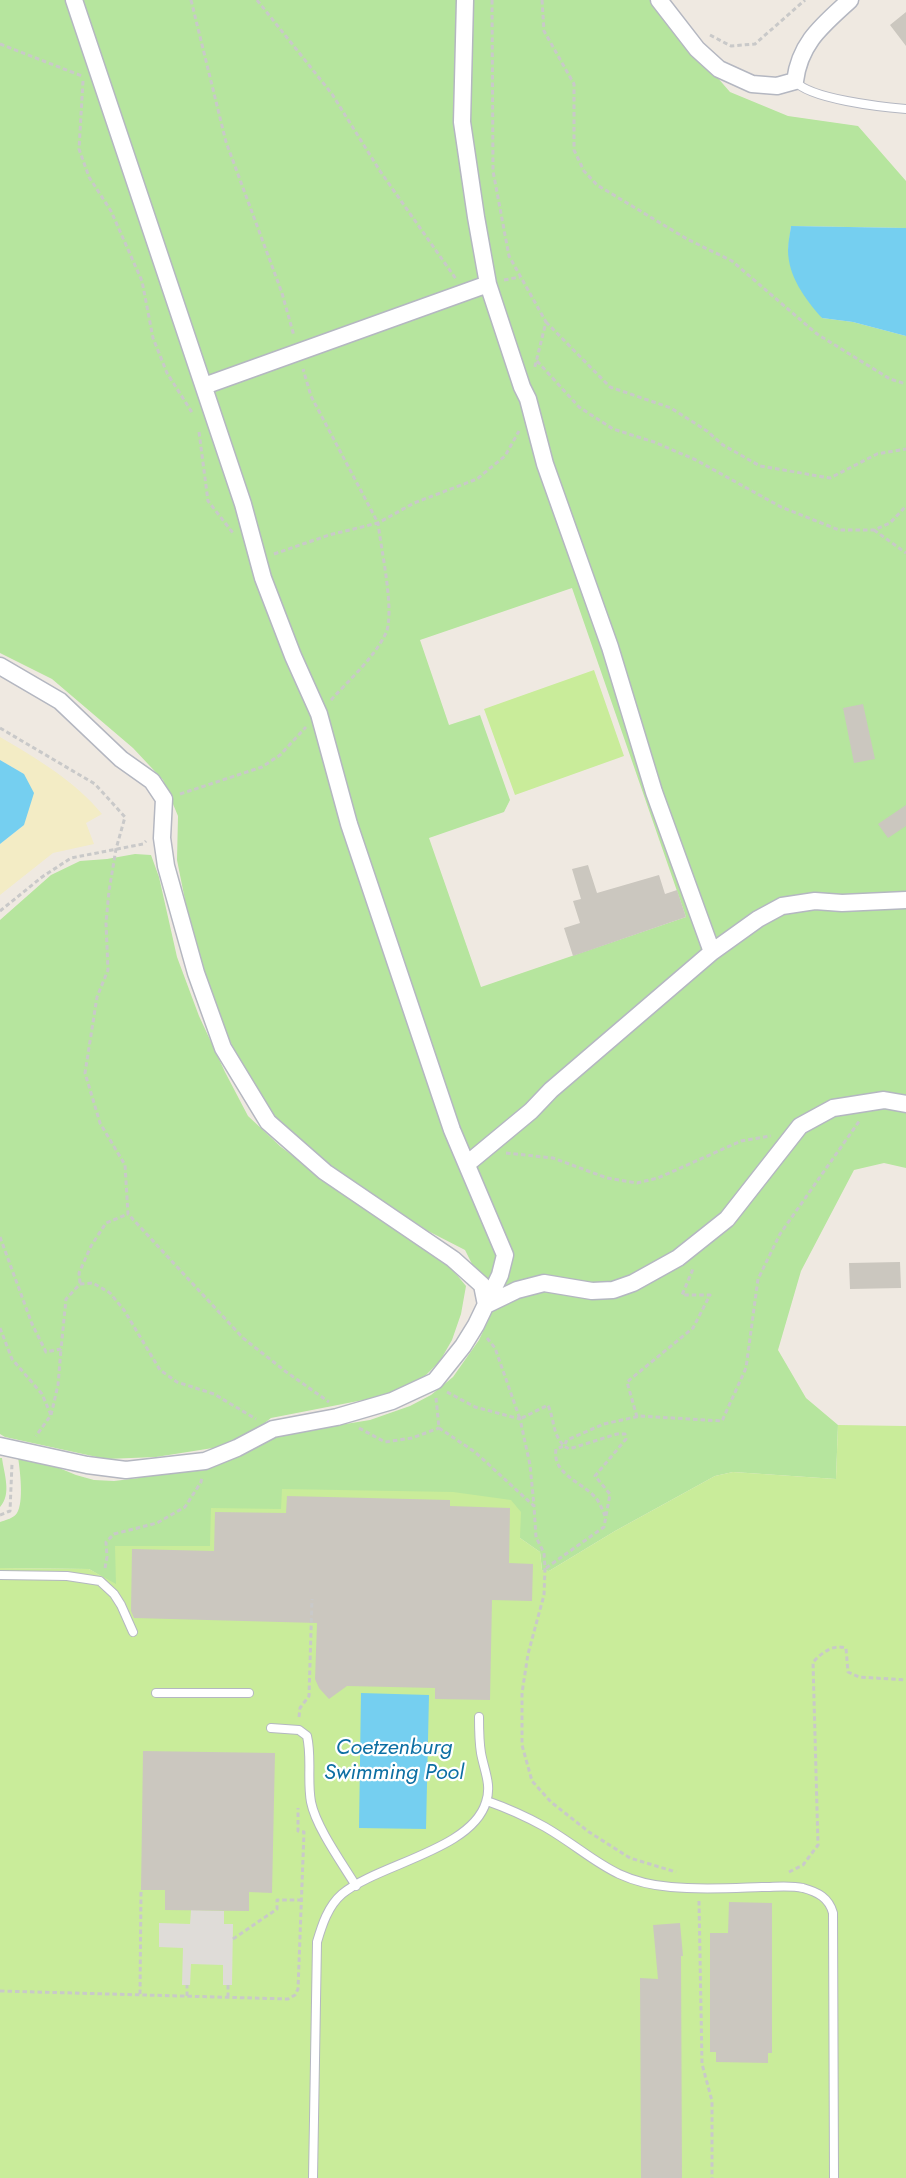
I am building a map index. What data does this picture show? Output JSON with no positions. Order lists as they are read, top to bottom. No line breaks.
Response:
{"water":["Coetzenburg Swimming Pool"]}
